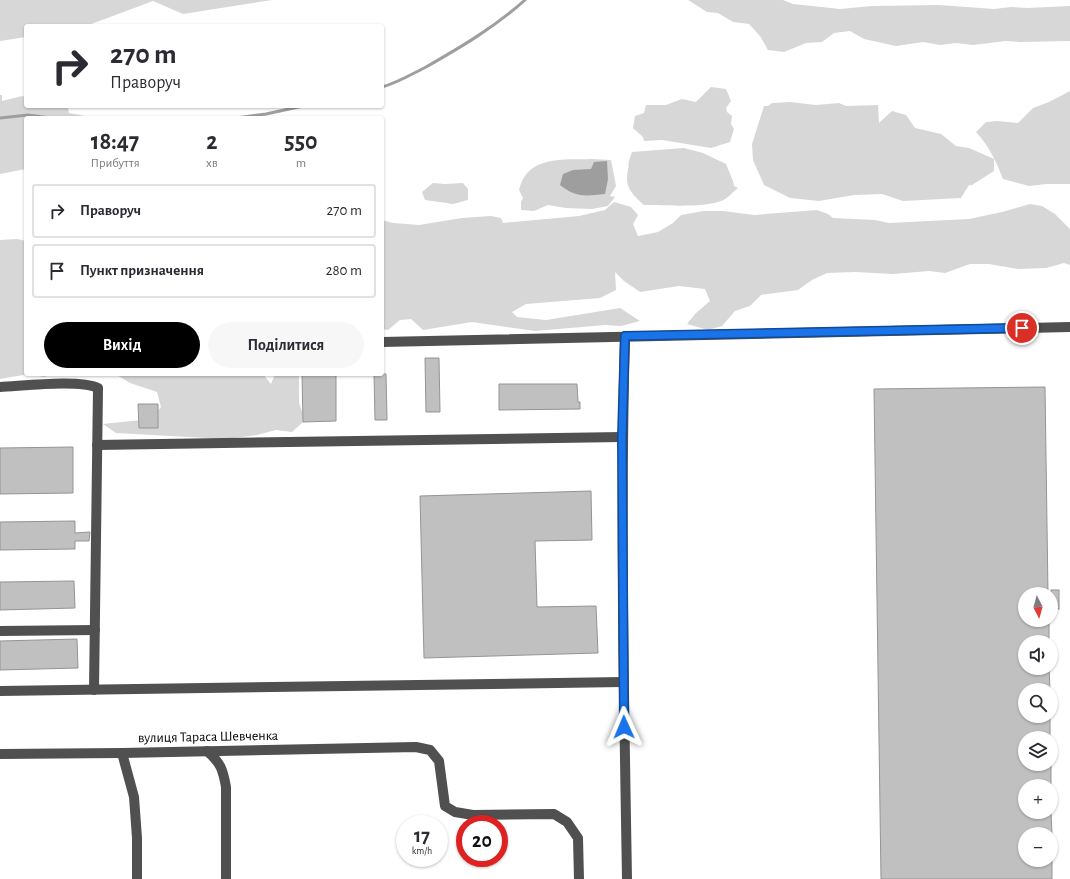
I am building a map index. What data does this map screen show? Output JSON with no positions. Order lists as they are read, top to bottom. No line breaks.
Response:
{"streets":{"lane":["вулиця Тараса Шевченка"]},"north":"bottom","page":{"turn":["270 m","Праворуч"],"eta":["18:47","Прибуття","2","хв","550","m"],"list":[{"name":"Праворуч","value":"270 m"},{"name":"Пункт призначення","value":"280 m"}],"buttons":["Вихід","Поділитися"],"map_buttons":["+","−"],"speed":"17 km/h","limit":"20"}}
